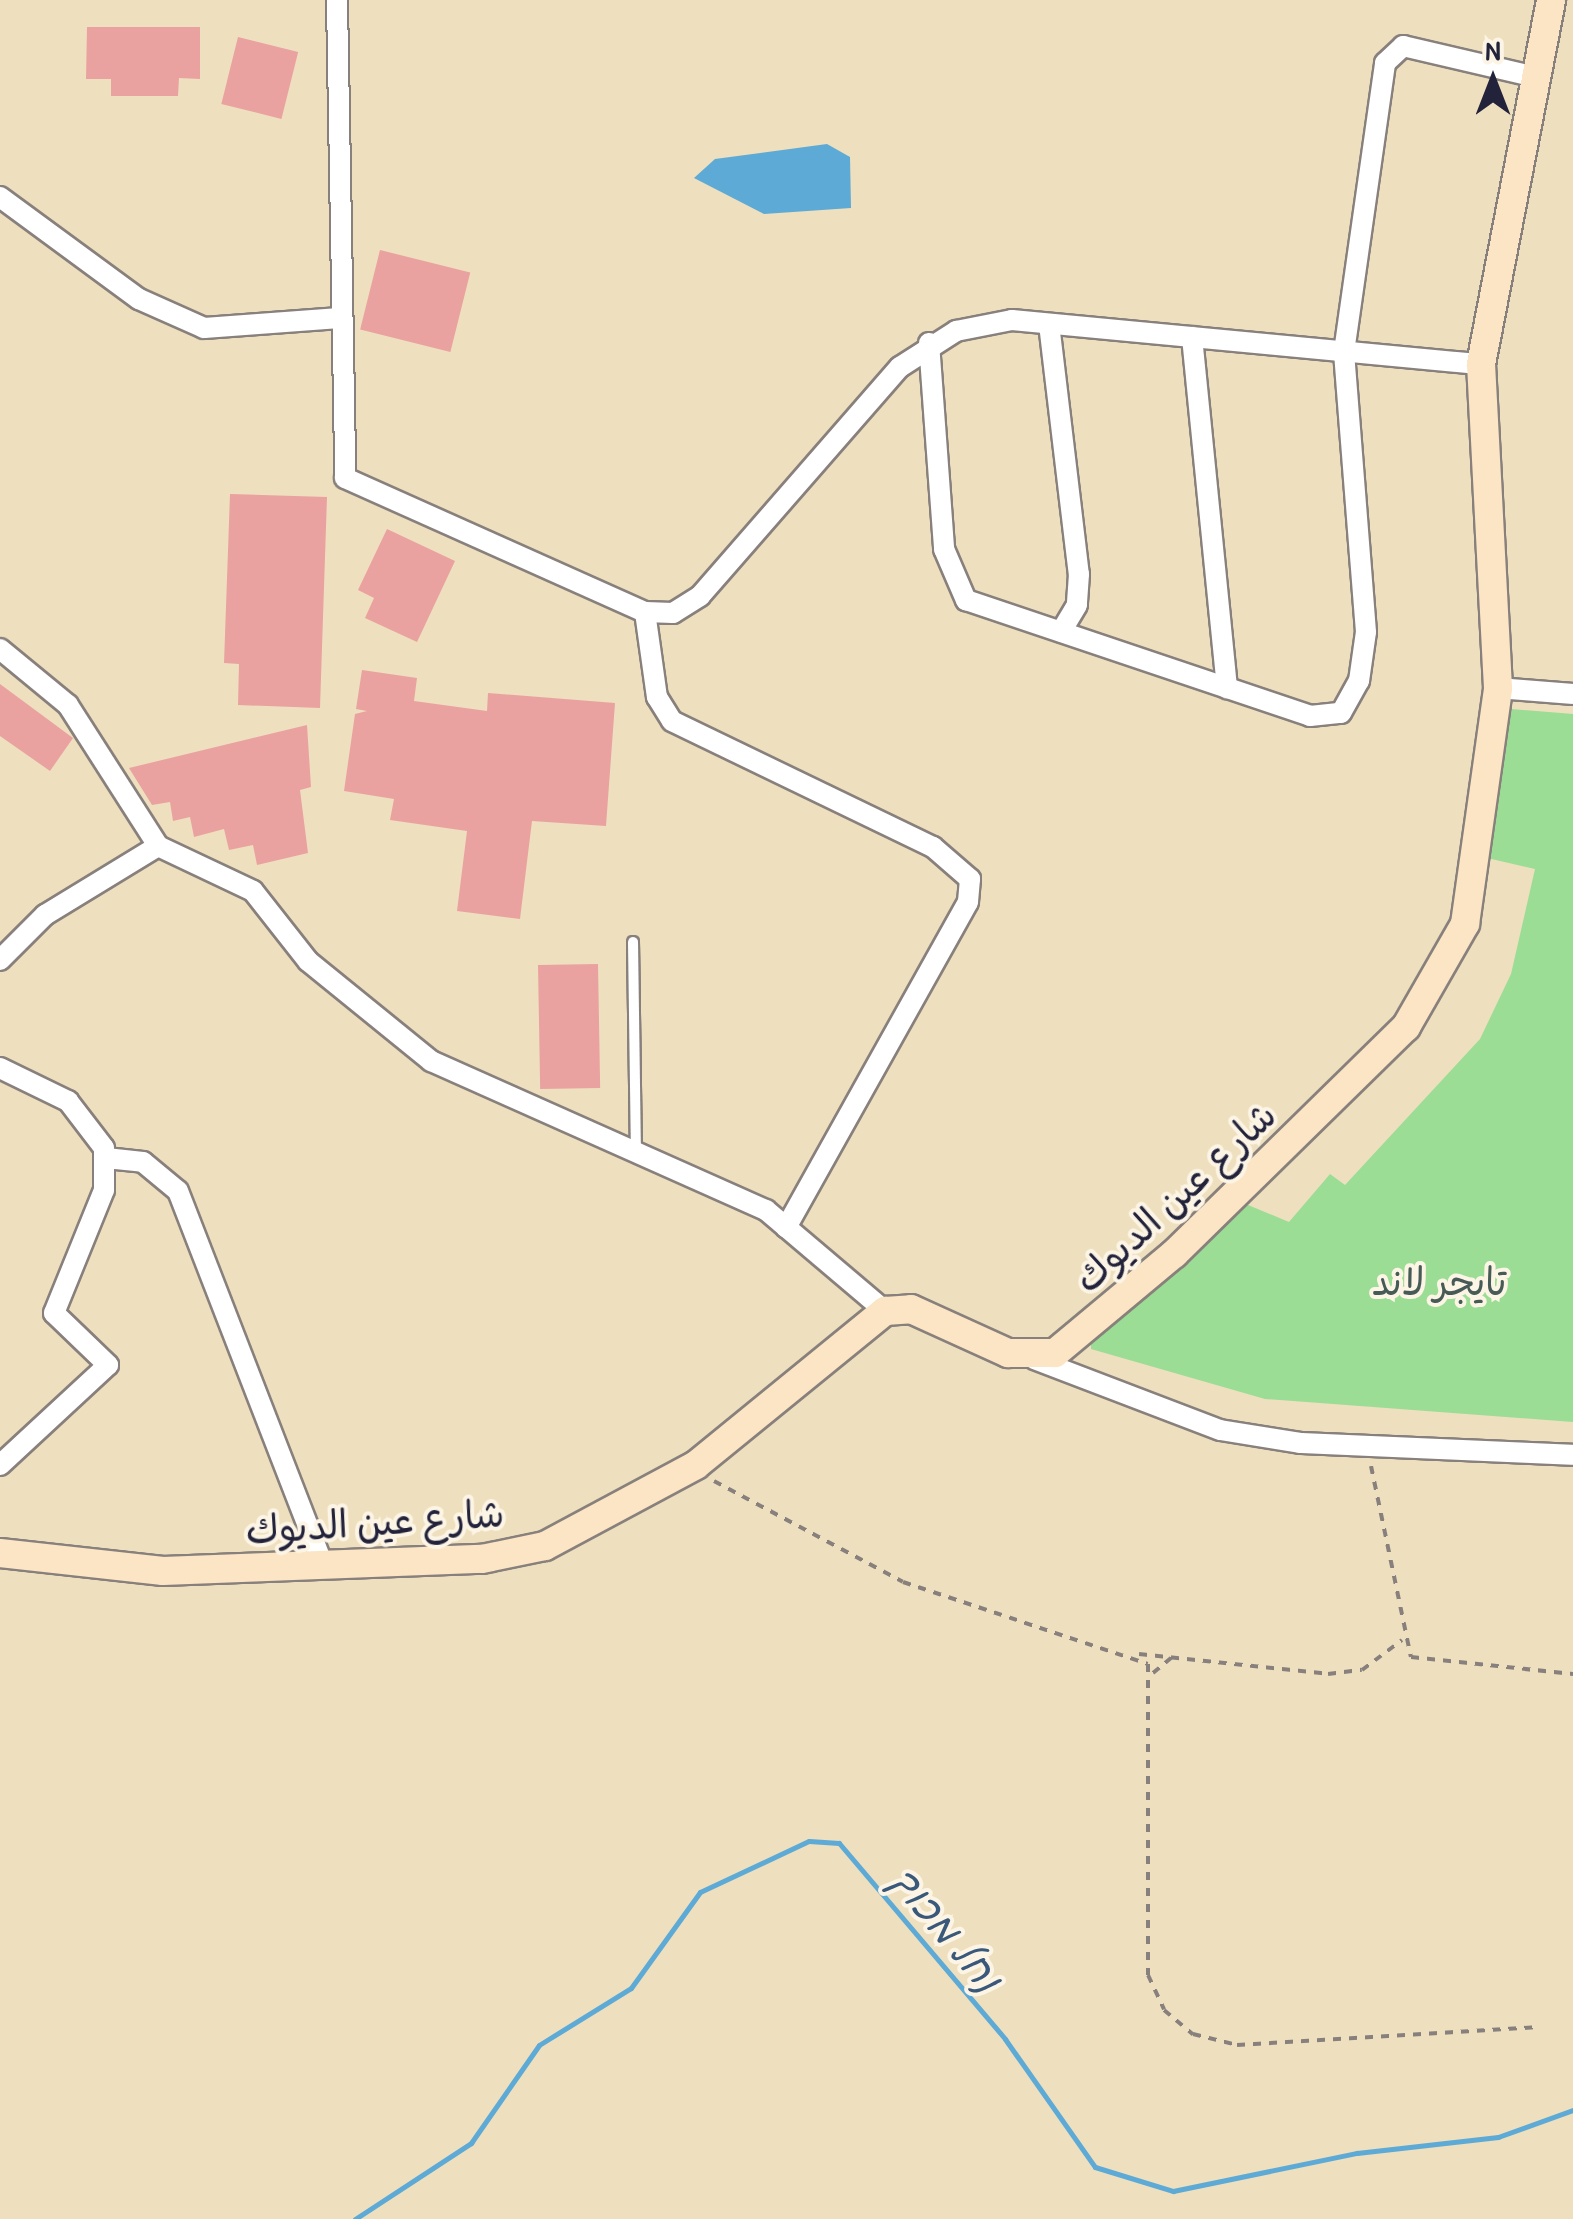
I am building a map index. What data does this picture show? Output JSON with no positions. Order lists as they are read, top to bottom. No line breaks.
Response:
{"streets":{"street":["شارع عين الديوك"]},"water":["נחל מכוך"],"parks":["تايجر لاند"],"north":"top"}
